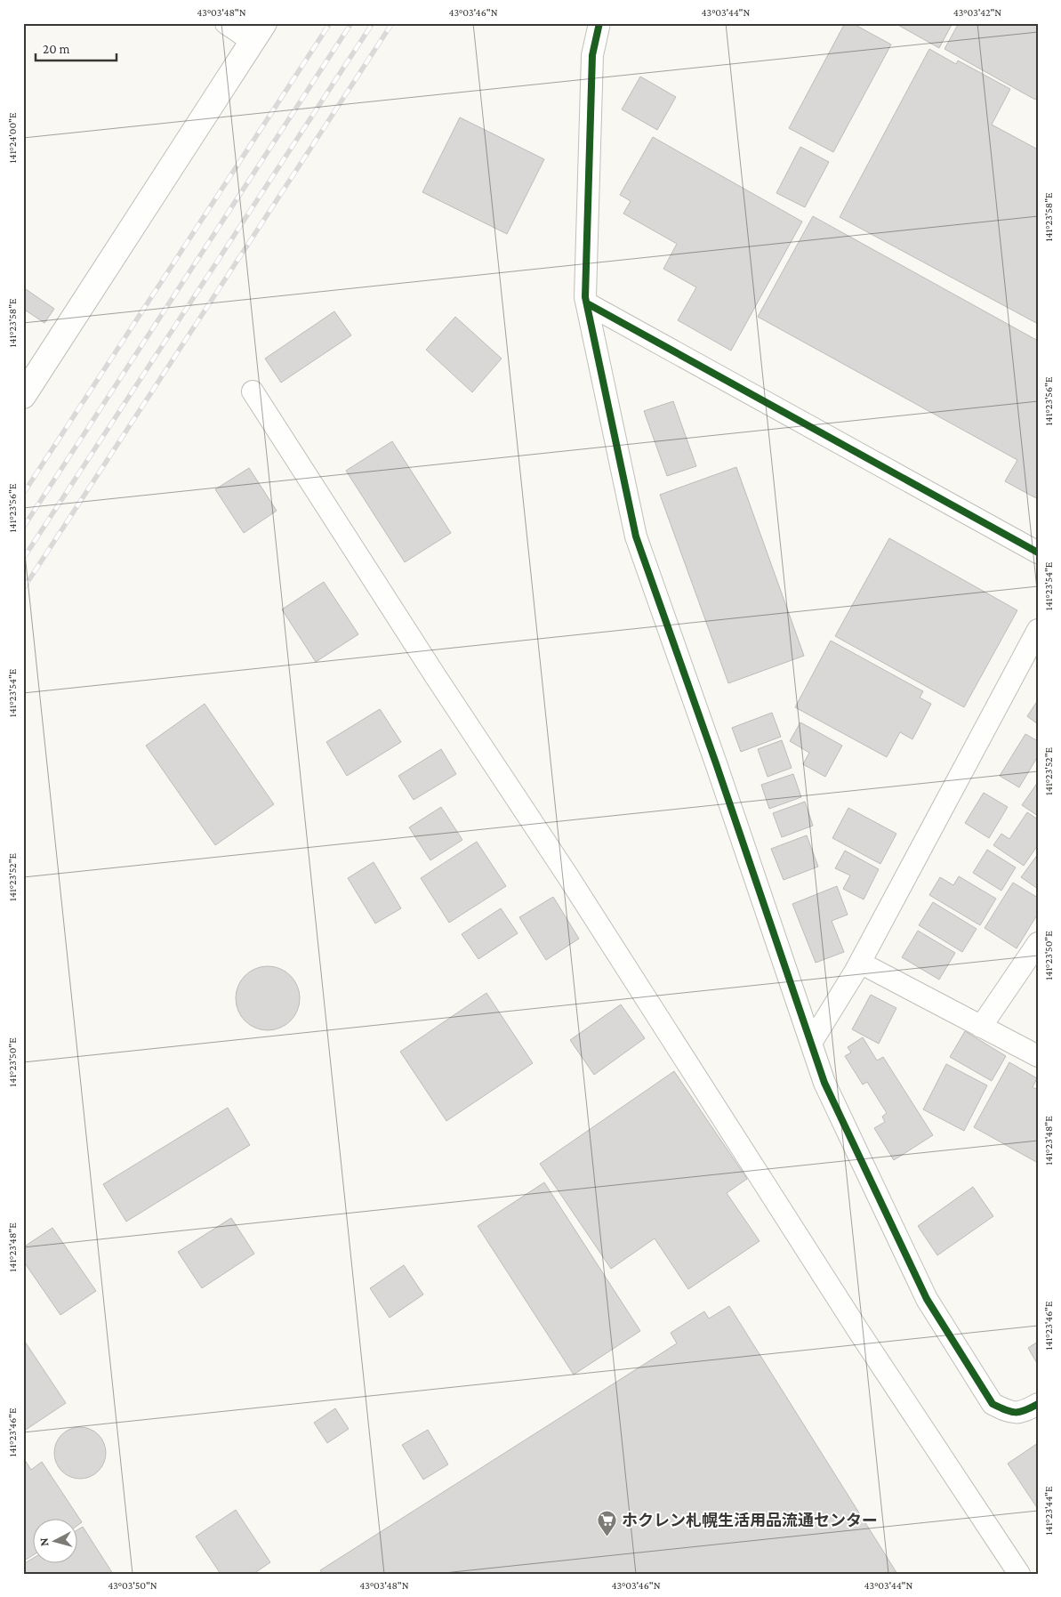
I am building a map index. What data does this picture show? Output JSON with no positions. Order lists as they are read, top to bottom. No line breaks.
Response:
{"places":{"supermarket":["ホクレン札幌生活用品流通センター"]},"scale_bar":"20 m","north":"left","coordinates":["43°03'48\"N","43°03'46\"N","43°03'44\"N","43°03'42\"N","141°24'00\"E","141°23'58\"E","141°23'56\"E","141°23'54\"E","141°23'52\"E","141°23'50\"E","141°23'48\"E","141°23'46\"E","141°23'44\"E","43°03'50\"N"]}
